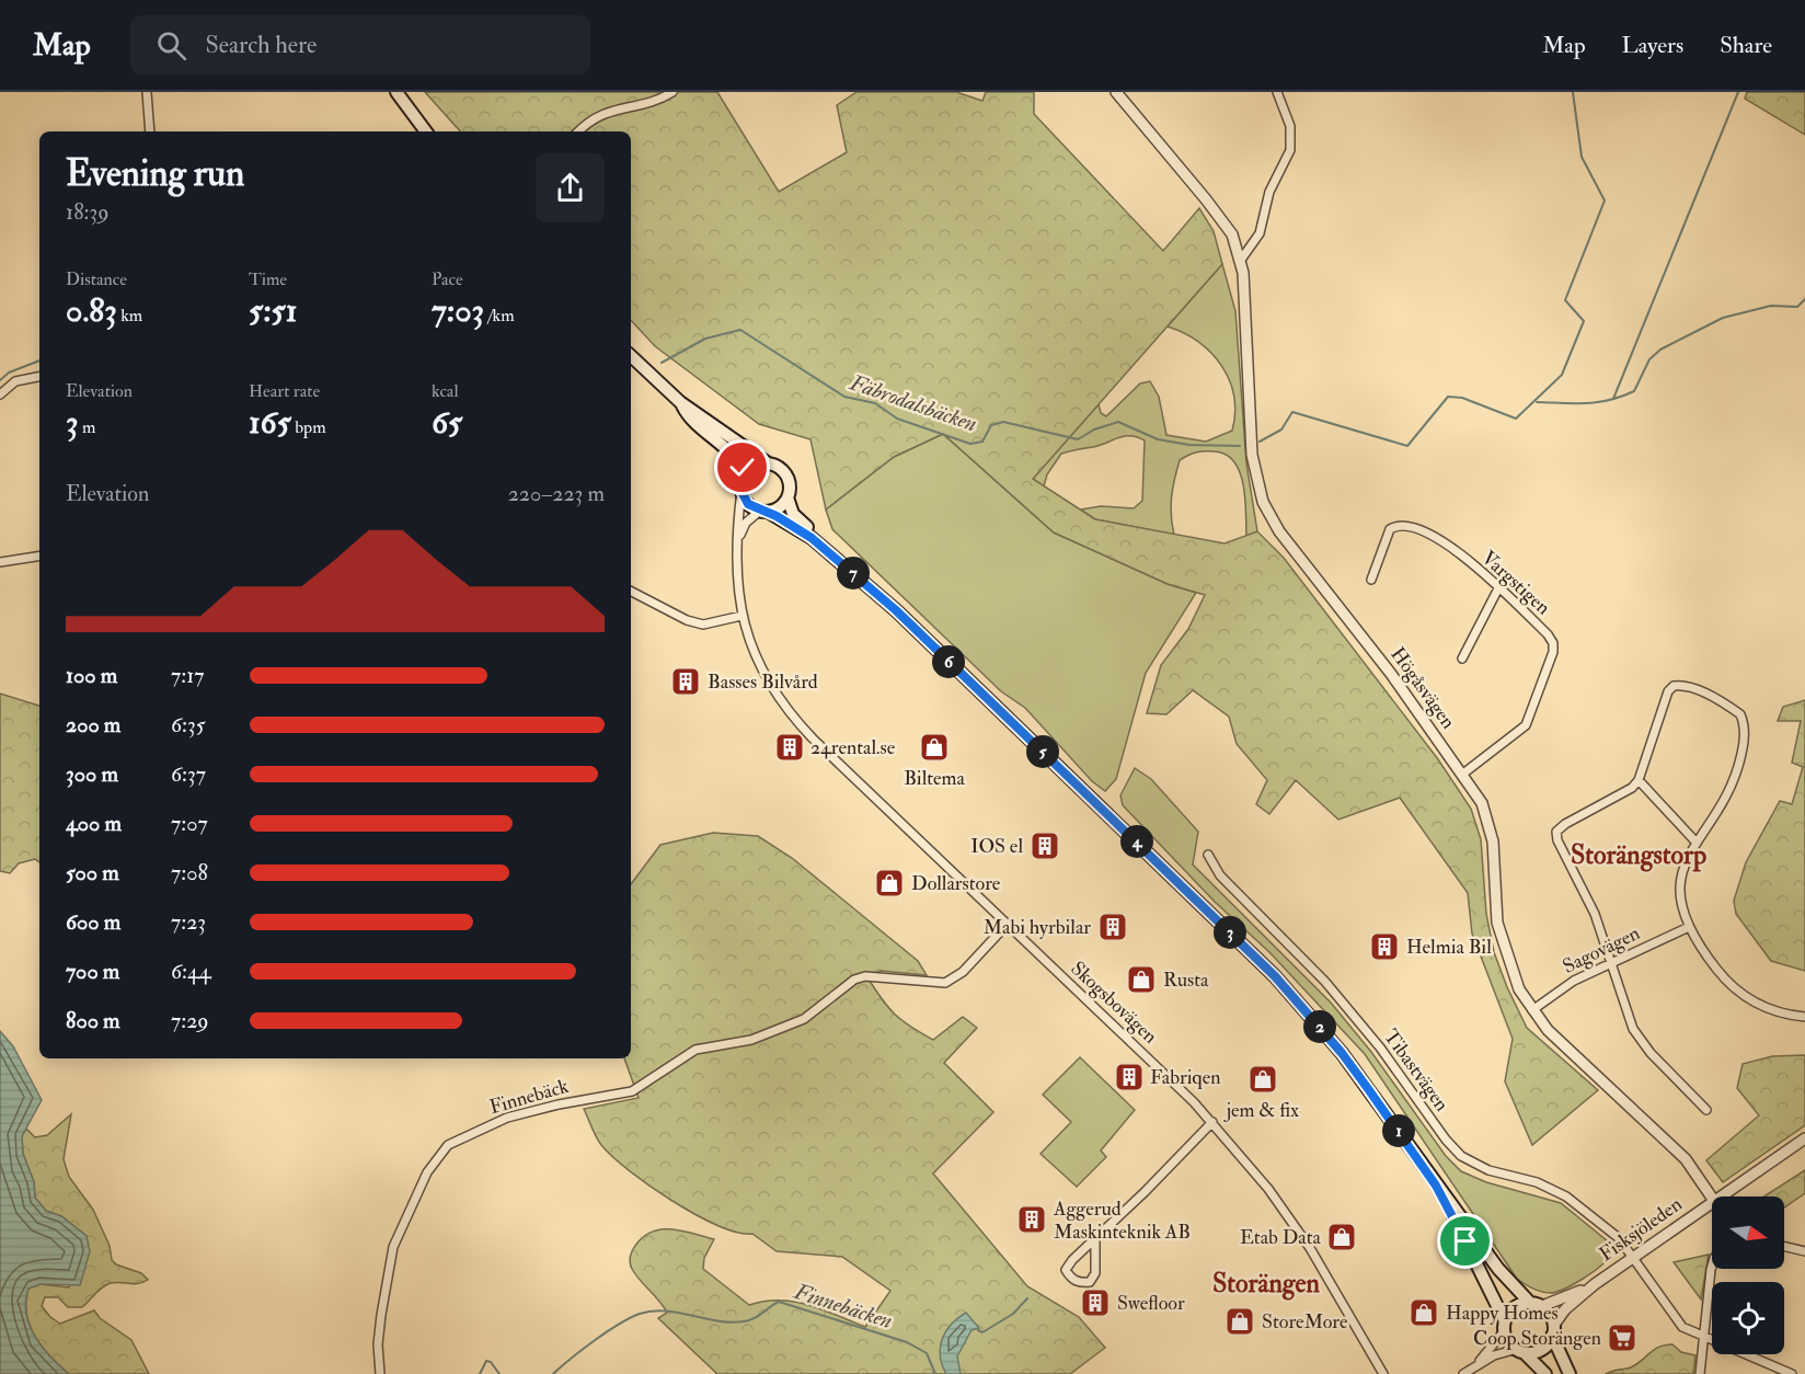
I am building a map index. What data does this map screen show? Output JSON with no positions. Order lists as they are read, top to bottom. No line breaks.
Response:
{"streets":{"street":["Vargstigen","Högåsvägen","Sagovägen","Skogsbovägen","Tibastvägen","Finnebäck","Fisksjöleden"]},"crossings":[["Vargstigen","Högåsvägen"],["Högåsvägen","Sagovägen"],["Skogsbovägen","Finnebäck"],["Tibastvägen","Fisksjöleden"]],"districts":["Storängstorp","Storängen"],"water":["Fäbrodalsbäcken","Finnebäcken"],"places":{"building":["Basses Bilvård","24rental.se","IOS el","Mabi hyrbilar","Helmia Bil","Fabriqen","Aggerud Maskinteknik AB","Swefloor"],"shop":["Biltema","Dollarstore","Rusta","jem & fix","Etab Data","Happy Homes","StoreMore"],"supermarket":["Coop Storängen"]},"north":"right","page":{"header":"Map","search":"Search here","nav":["Map","Layers","Share"],"heading":["Evening run","18:39"],"stats":[["Distance","0.83 km"],["Time","5:51"],["Pace","7:03 /km"],["Elevation","3 m"],["Heart rate","165 bpm"],["kcal","65"]],"chart":["Elevation","220–223 m"],"pins":["7","6","5","4","3","2","1"],"list":[{"name":"100 m","note":"7:17"},{"name":"200 m","note":"6:35"},{"name":"300 m","note":"6:37"},{"name":"400 m","note":"7:07"},{"name":"500 m","note":"7:08"},{"name":"600 m","note":"7:23"},{"name":"700 m","note":"6:44"},{"name":"800 m","note":"7:29"}]}}
